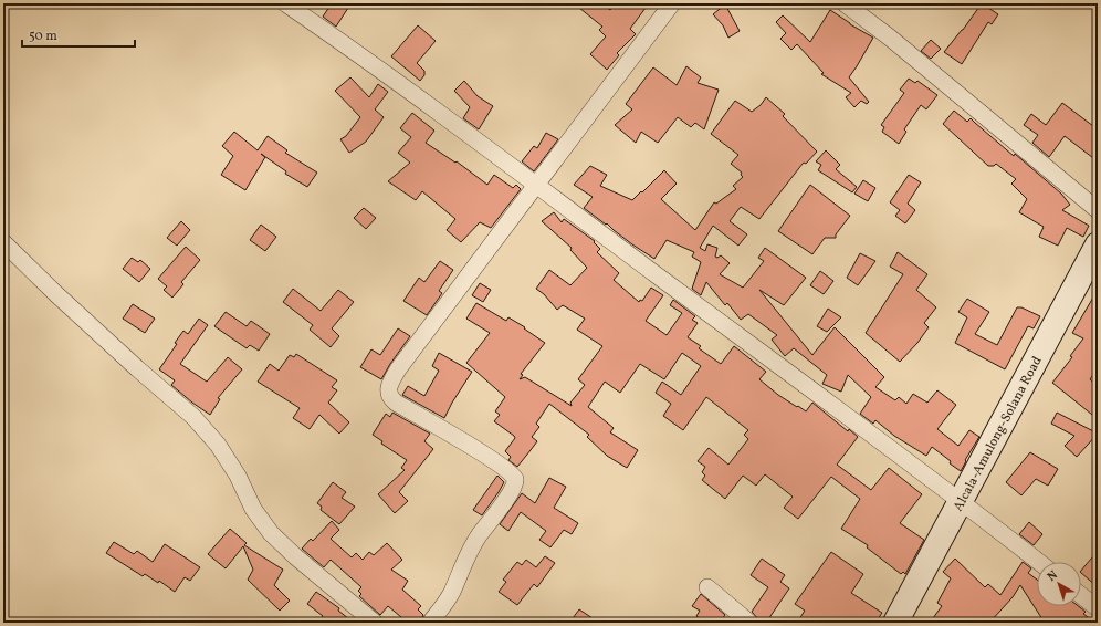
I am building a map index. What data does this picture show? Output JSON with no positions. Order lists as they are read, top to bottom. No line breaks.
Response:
{"streets":{"main road":["Alcala-Amulong-Solana Road"]},"scale_bar":"50 m","north":"top left"}
